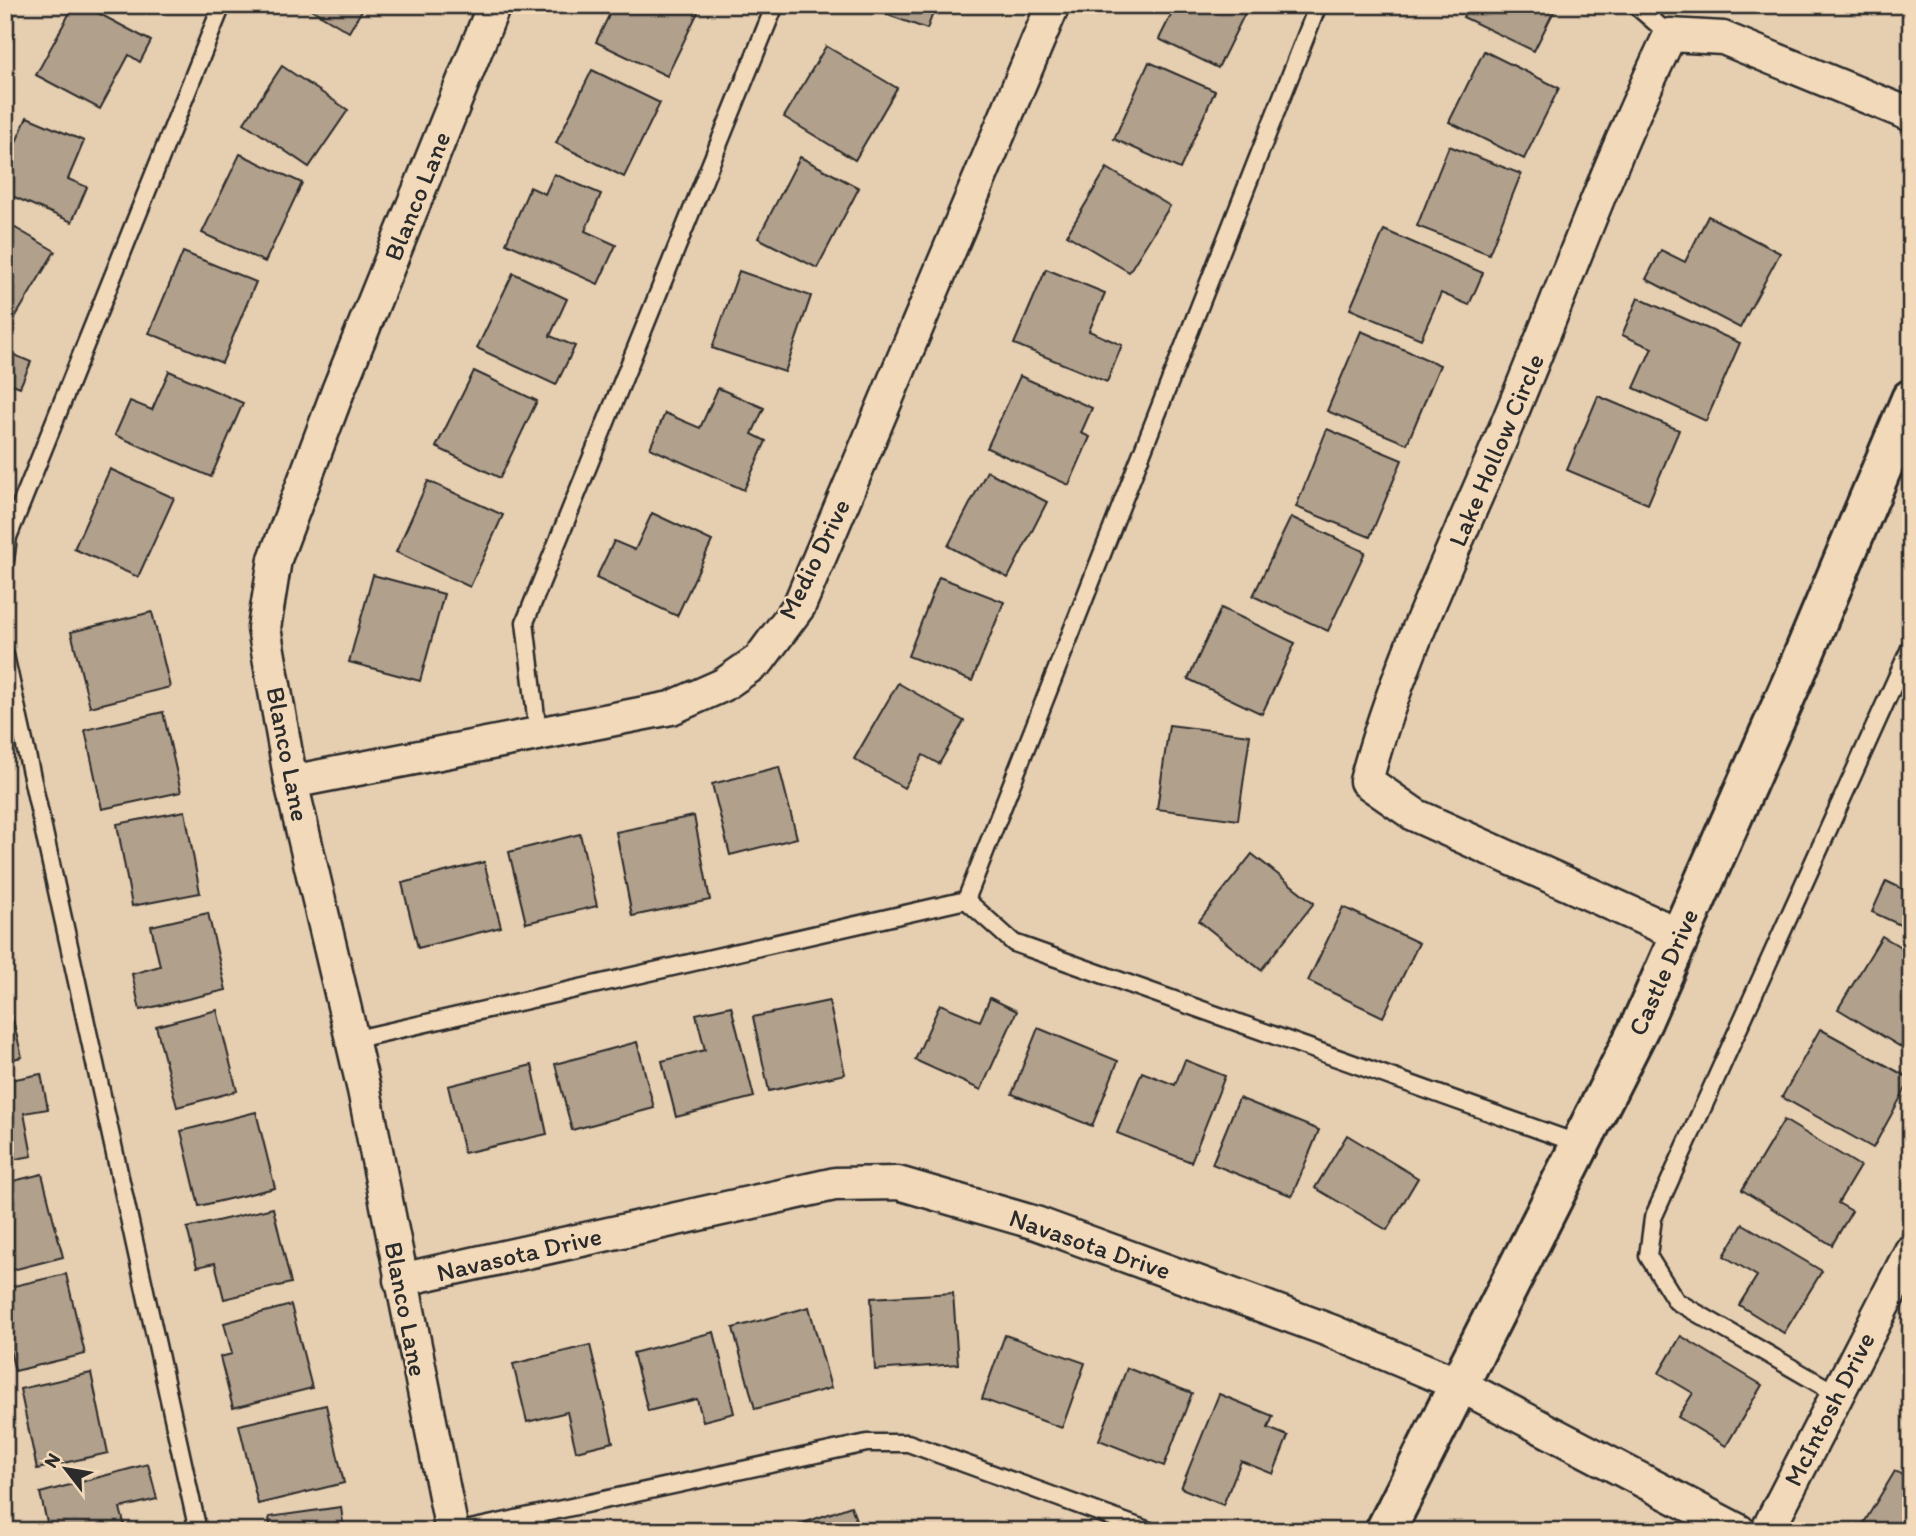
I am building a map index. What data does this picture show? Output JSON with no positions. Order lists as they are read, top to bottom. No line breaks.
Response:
{"streets":{"main road":["Castle Drive"],"street":["Blanco Lane","Lake Hollow Circle","Medio Drive","Navasota Drive","McIntosh Drive"]},"crossings":[["Blanco Lane","Medio Drive"],["Blanco Lane","Navasota Drive"],["Lake Hollow Circle","Castle Drive"],["Castle Drive","Navasota Drive"]],"north":"top left"}
